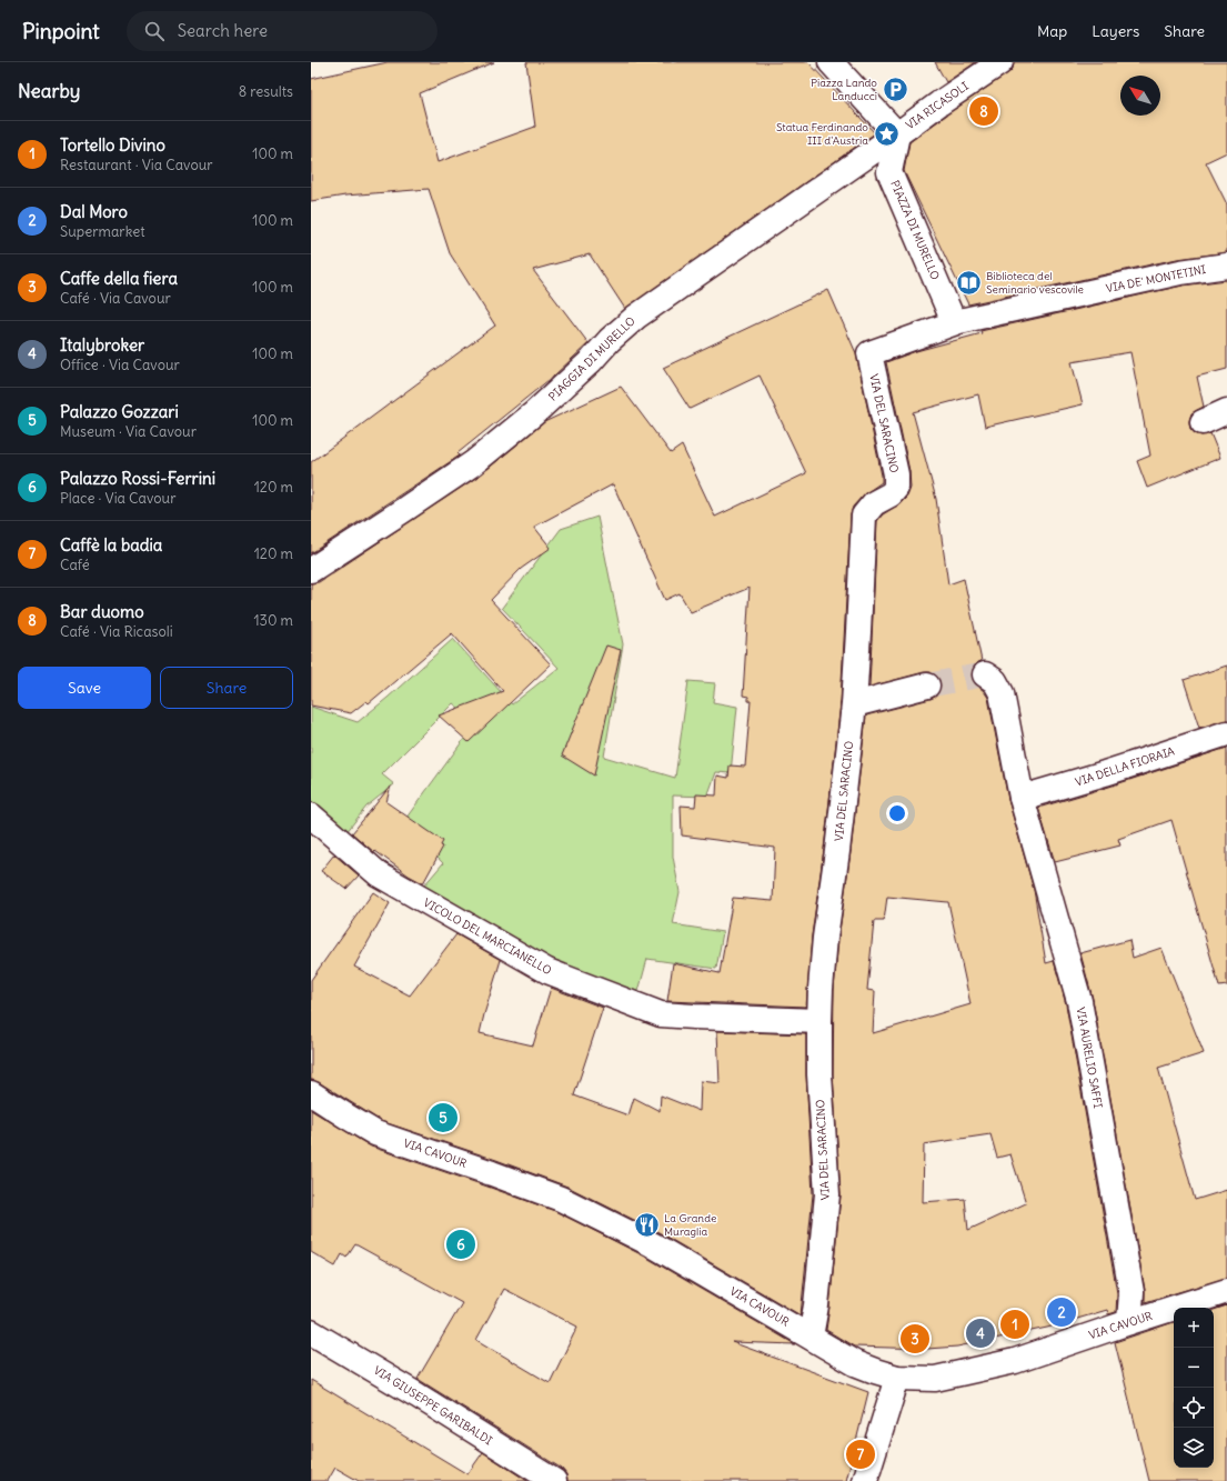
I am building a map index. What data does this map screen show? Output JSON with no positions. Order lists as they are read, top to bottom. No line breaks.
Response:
{"streets":{"street":["VIA RICASOLI","PIAZZA DI MURELLO","VIA DE' MONTETINI","PIAGGIA DI MURELLO","VIA DEL SARACINO","VIA DELLA FIORAIA","VICOLO DEL MARCIANELLO","VIA AURELIO SAFFI","VIA CAVOUR","VIA GIUSEPPE GARIBALDI"]},"crossings":[["VIA RICASOLI","PIAZZA DI MURELLO"],["VIA RICASOLI","PIAGGIA DI MURELLO"],["PIAZZA DI MURELLO","VIA DE' MONTETINI"],["PIAZZA DI MURELLO","PIAGGIA DI MURELLO"],["PIAZZA DI MURELLO","VIA DEL SARACINO"],["VIA DE' MONTETINI","VIA DEL SARACINO"],["VIA DEL SARACINO","VICOLO DEL MARCIANELLO"],["VIA DEL SARACINO","VIA CAVOUR"],["VIA DELLA FIORAIA","VIA AURELIO SAFFI"],["VIA AURELIO SAFFI","VIA CAVOUR"]],"places":{"parking":["Piazza Lando Landucci"],"place":["Statua Ferdinando III d'Austria"],"library":["Biblioteca del Seminario vescovile"],"restaurant":["La Grande Muraglia"]},"north":"top left","page":{"header":"Pinpoint","search":"Search here","nav":["Map","Layers","Share"],"heading":["Nearby","8 results"],"pins":["8","5","6","2","1","4","3","7"],"list":[{"mark":"1","name":"Tortello Divino","note":"Restaurant · Via Cavour","value":"100 m"},{"mark":"2","name":"Dal Moro","note":"Supermarket","value":"100 m"},{"mark":"3","name":"Caffe della fiera","note":"Café · Via Cavour","value":"100 m"},{"mark":"4","name":"Italybroker","note":"Office · Via Cavour","value":"100 m"},{"mark":"5","name":"Palazzo Gozzari","note":"Museum · Via Cavour","value":"100 m"},{"mark":"6","name":"Palazzo Rossi-Ferrini","note":"Place · Via Cavour","value":"120 m"},{"mark":"7","name":"Caffè la badia","note":"Café","value":"120 m"},{"mark":"8","name":"Bar duomo","note":"Café · Via Ricasoli","value":"130 m"}],"buttons":["Save","Share"],"map_buttons":["+","−"]}}
